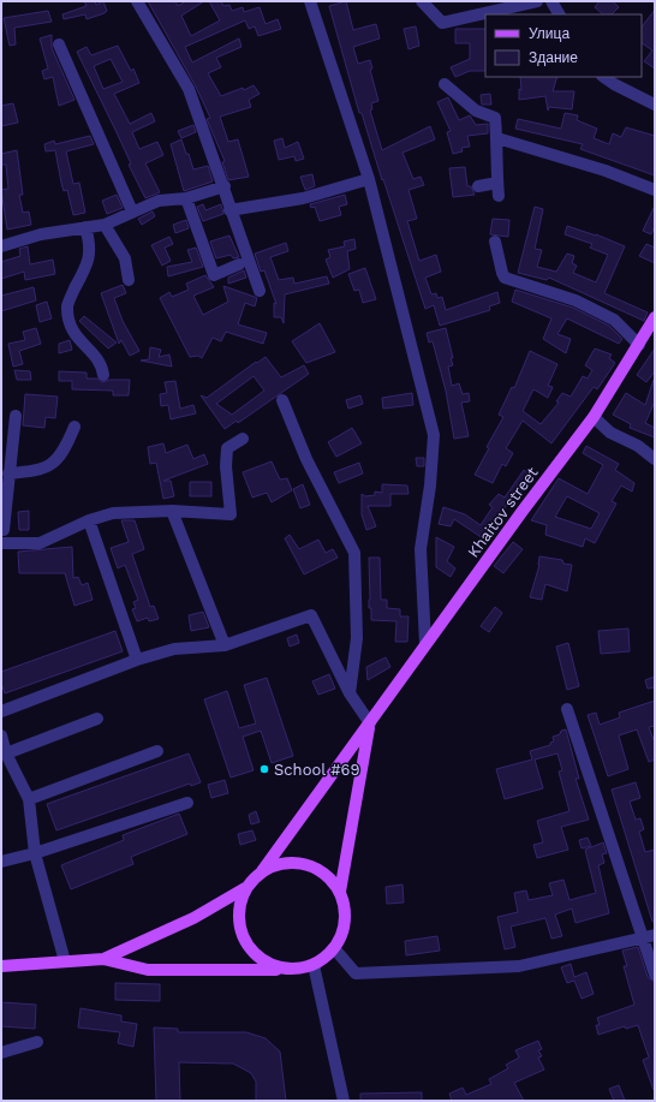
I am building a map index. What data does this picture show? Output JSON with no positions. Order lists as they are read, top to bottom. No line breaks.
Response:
{"streets":{"main road":["Khaitov street"]},"places":["School #69"],"legend":["Улица","Здание"]}
